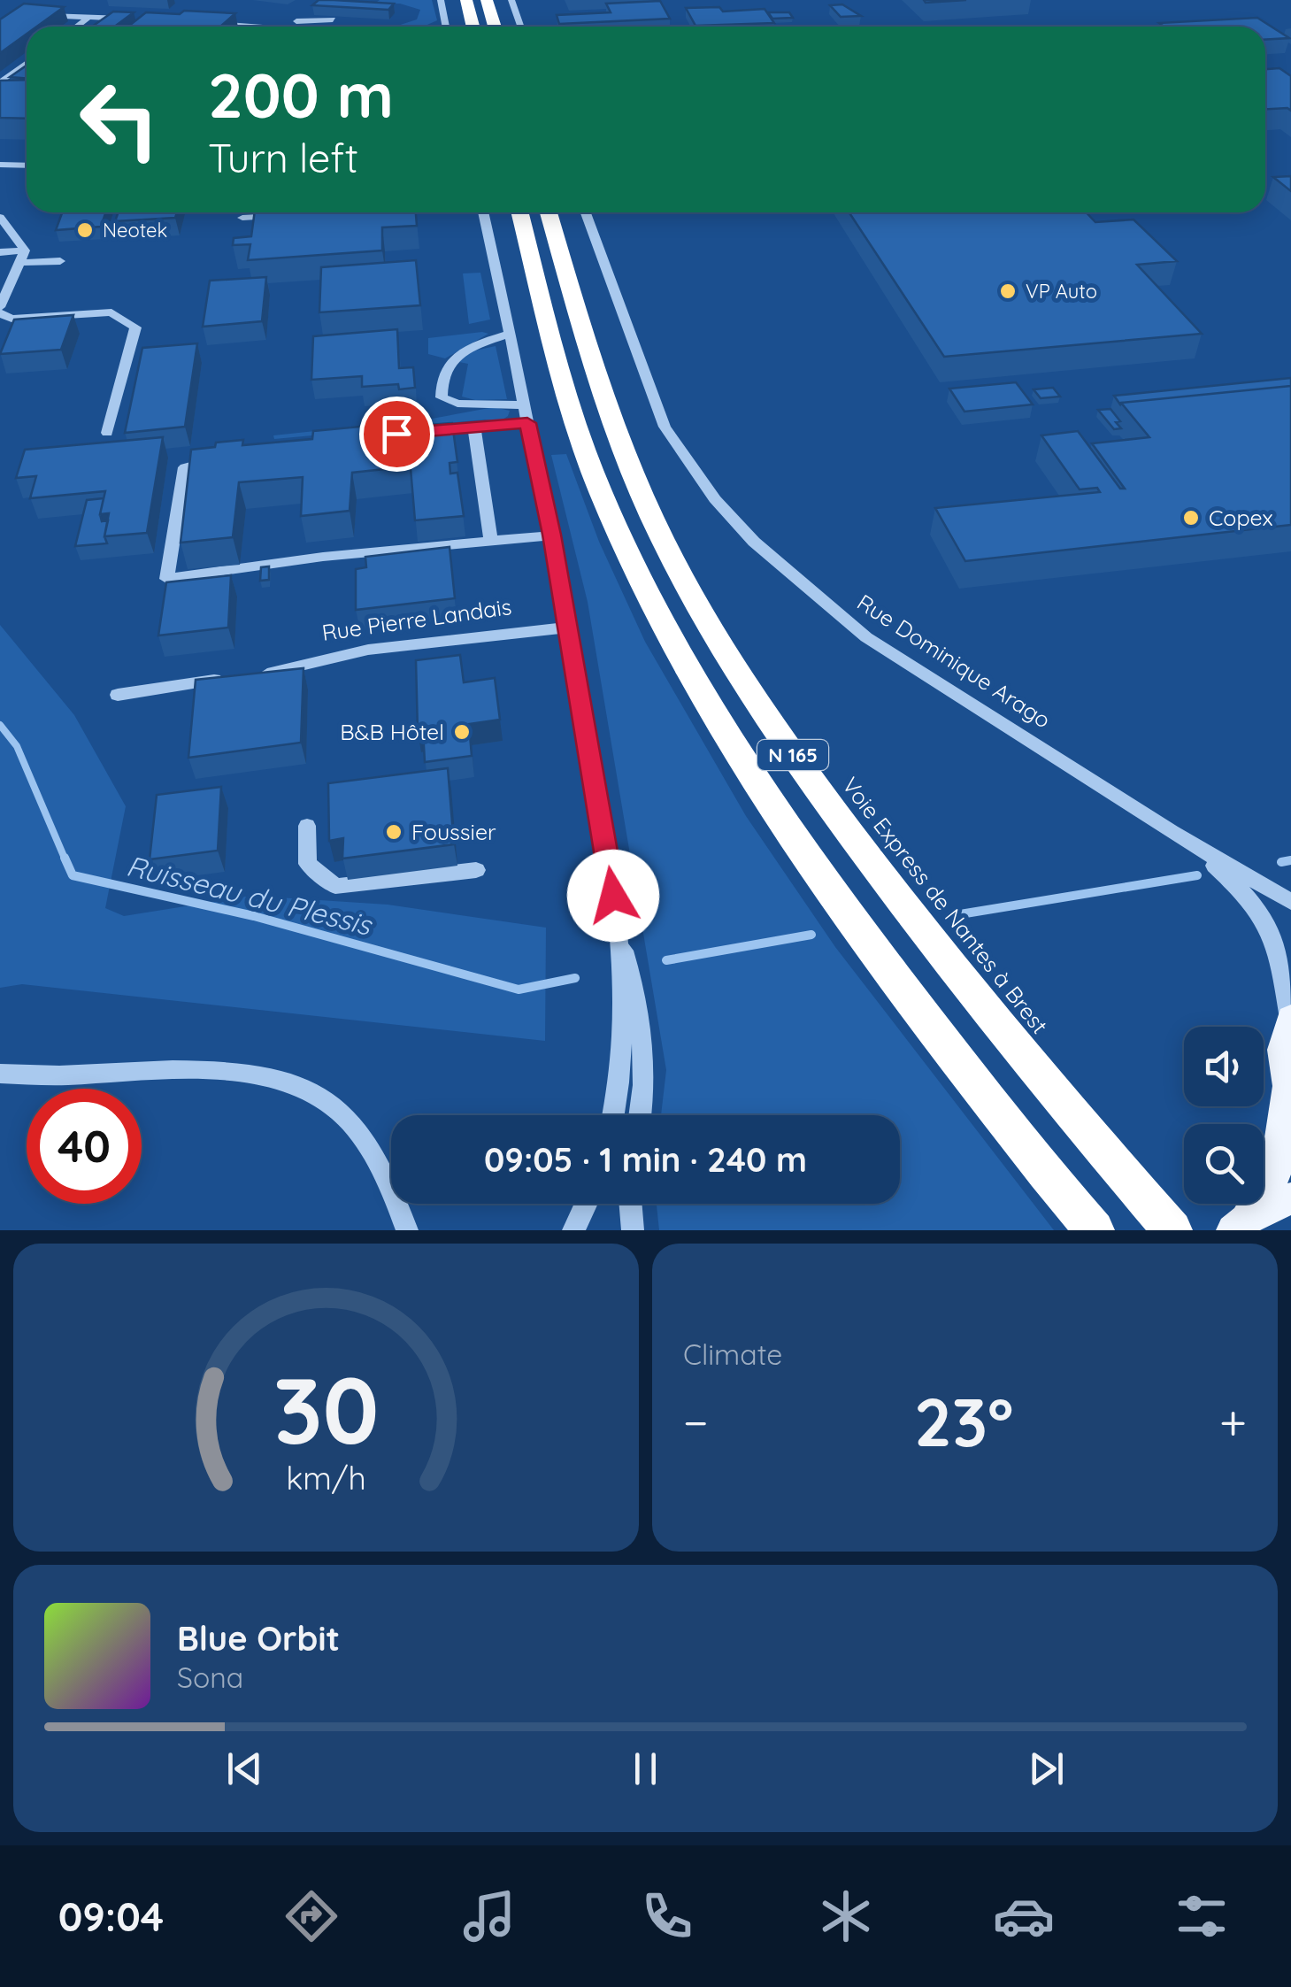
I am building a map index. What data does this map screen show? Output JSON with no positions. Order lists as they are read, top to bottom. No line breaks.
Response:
{"streets":{"highway":["N 165","Voie Express de Nantes à Brest"],"street":["Rue Pierre Landais","Rue Dominique Arago"]},"water":["Ruisseau du Plessis"],"places":["Neotek","VP Auto","Copex","B&B Hôtel","Foussier"],"page":{"turn":["200 m","Turn left"],"limit":"40","trip":"09:05 · 1 min · 240 m","tile":"Climate","heat":["−","23°","+"],"song":["Blue Orbit","Sona"],"tabs":"09:04","gauge":["30","km/h"]}}
